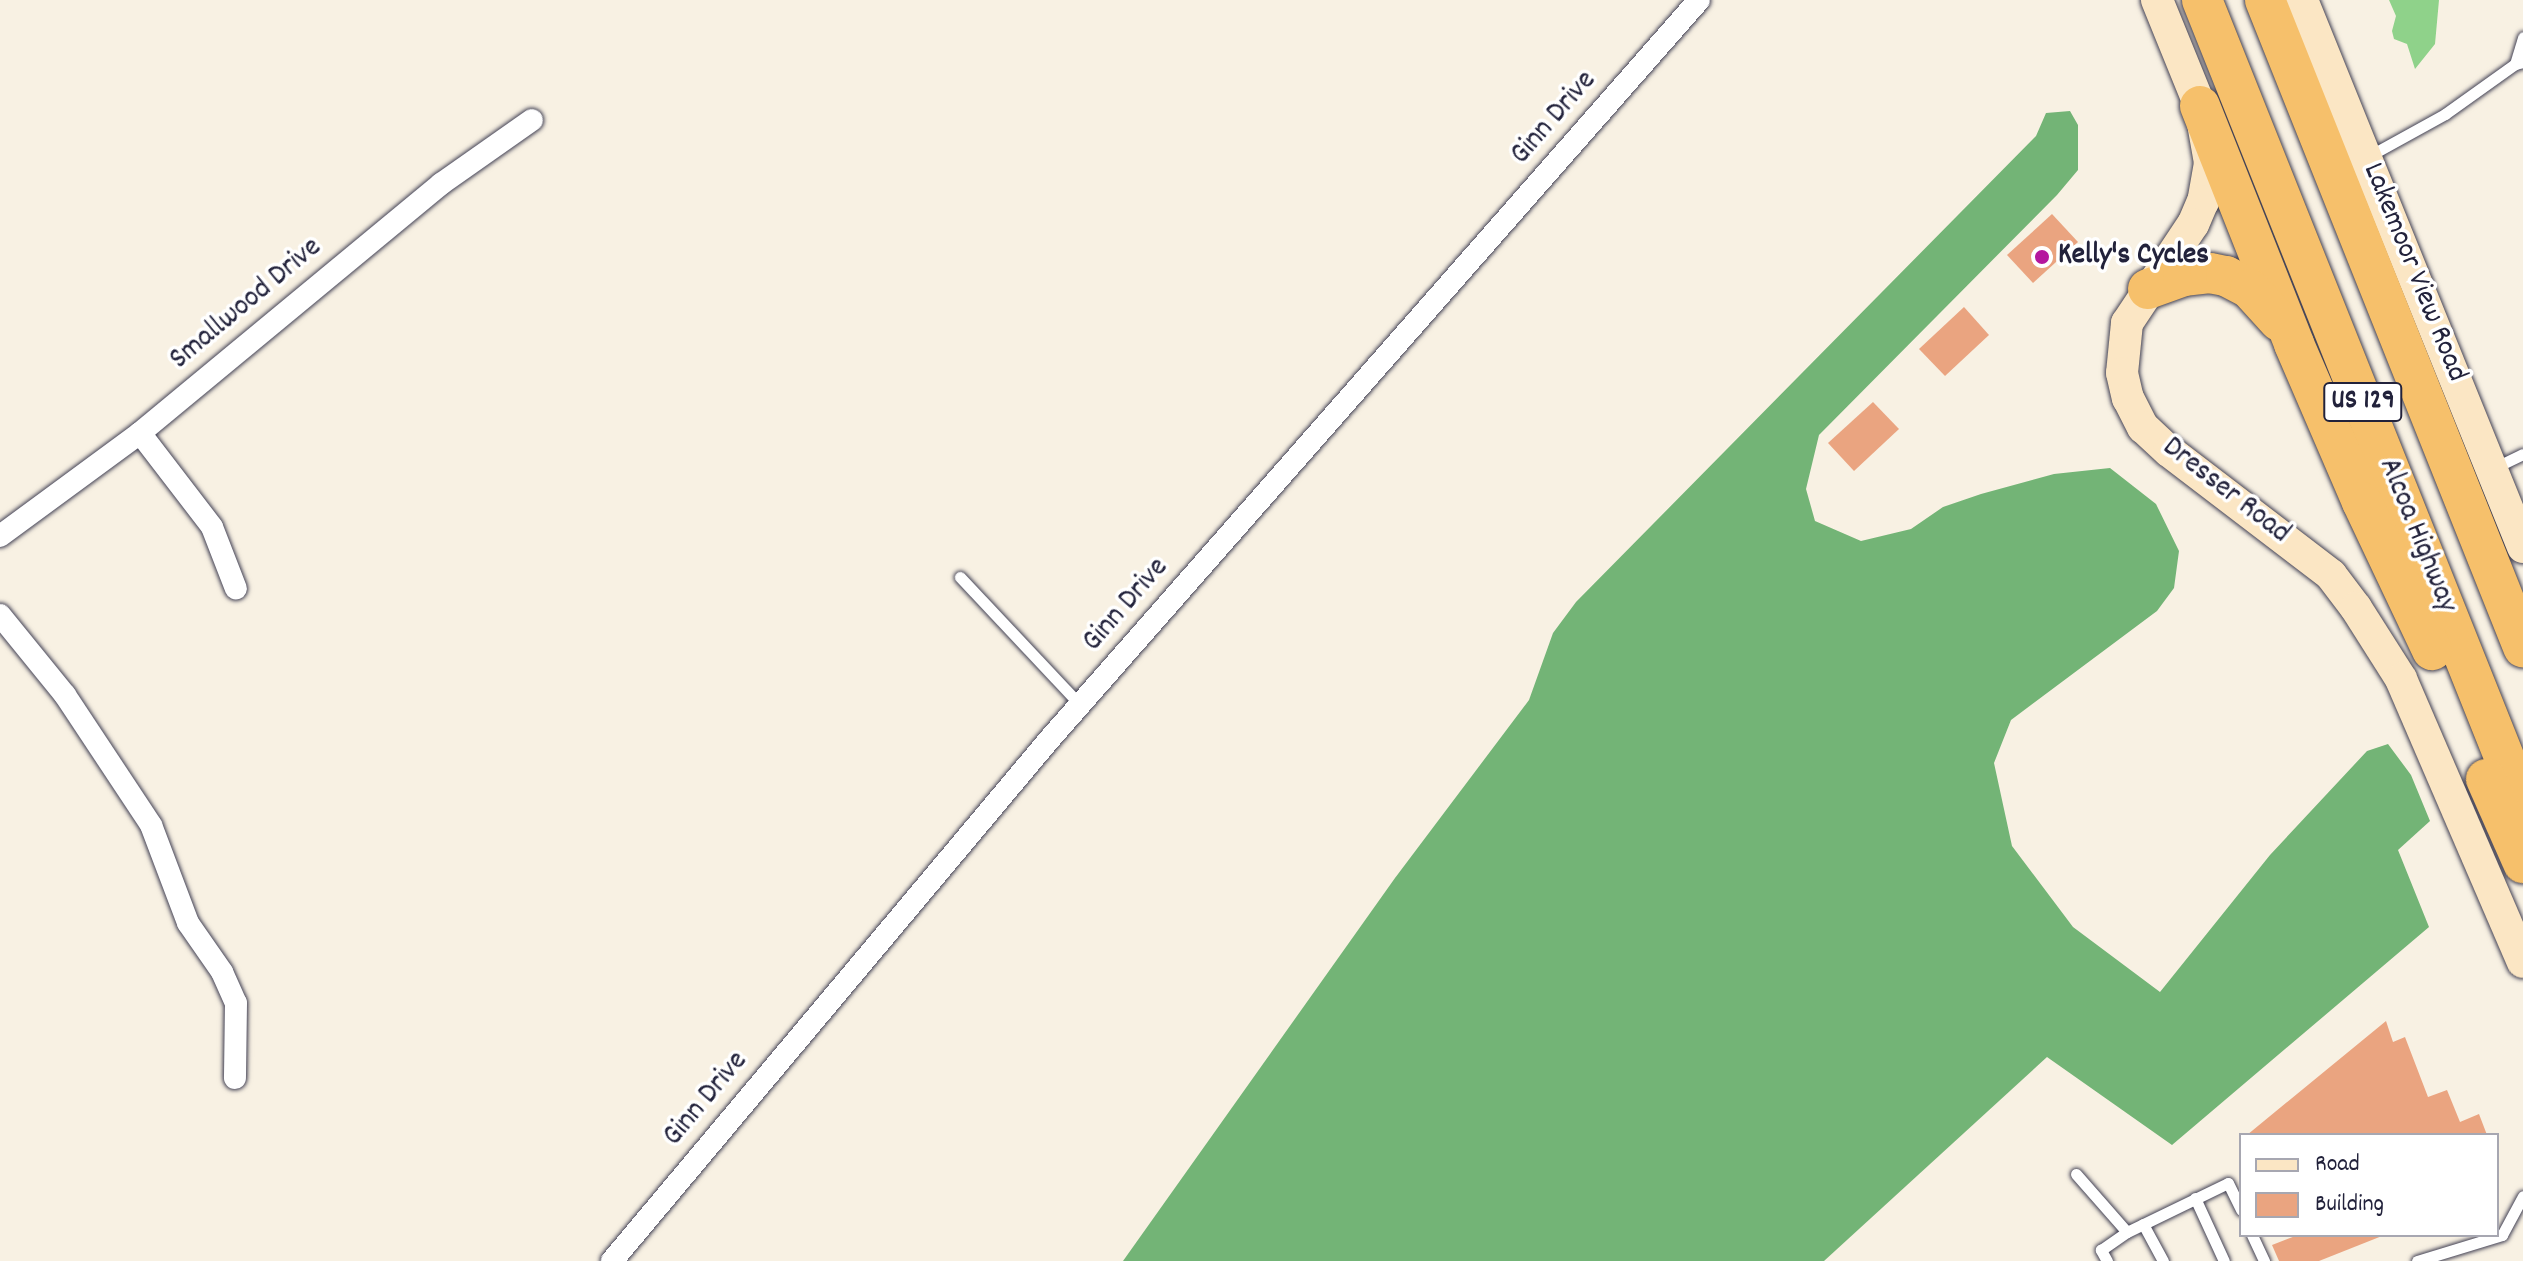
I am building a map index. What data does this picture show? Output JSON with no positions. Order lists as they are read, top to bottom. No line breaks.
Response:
{"streets":{"highway":["US 129","Alcoa Highway"],"street":["Ginn Drive","Lakemoor View Road","Smallwood Drive","Dresser Road"]},"places":["Kelly's Cycles"],"legend":["Road","Building"]}
